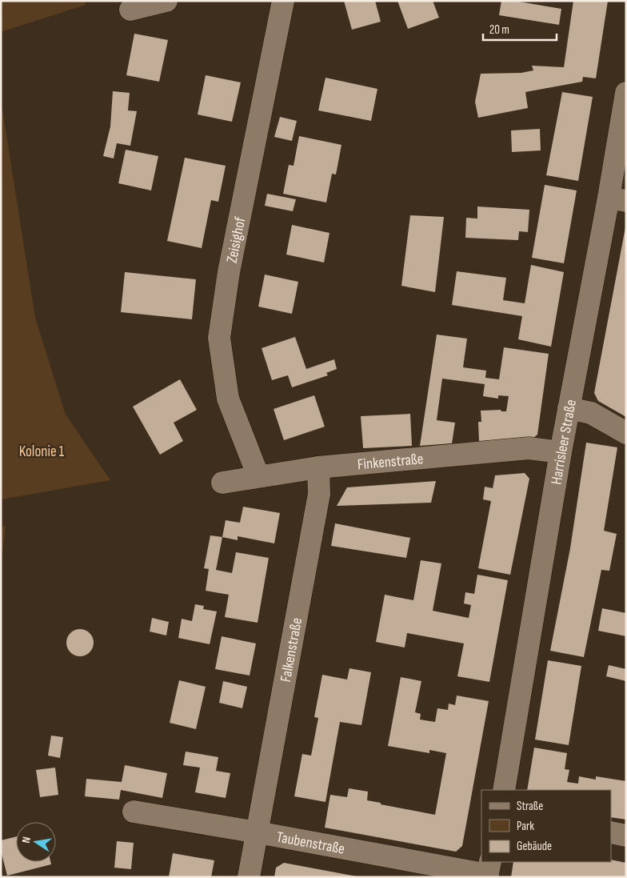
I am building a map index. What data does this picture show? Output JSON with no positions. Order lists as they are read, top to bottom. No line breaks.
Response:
{"streets":{"street":["Zeisighof","Harrisleer Straße","Finkenstraße","Falkenstraße","Taubenstraße"]},"crossings":[["Zeisighof","Finkenstraße"],["Harrisleer Straße","Finkenstraße"],["Finkenstraße","Falkenstraße"],["Falkenstraße","Taubenstraße"]],"parks":["Kolonie 1"],"legend":["Straße","Park","Gebäude"],"scale_bar":"20 m","north":"left"}
